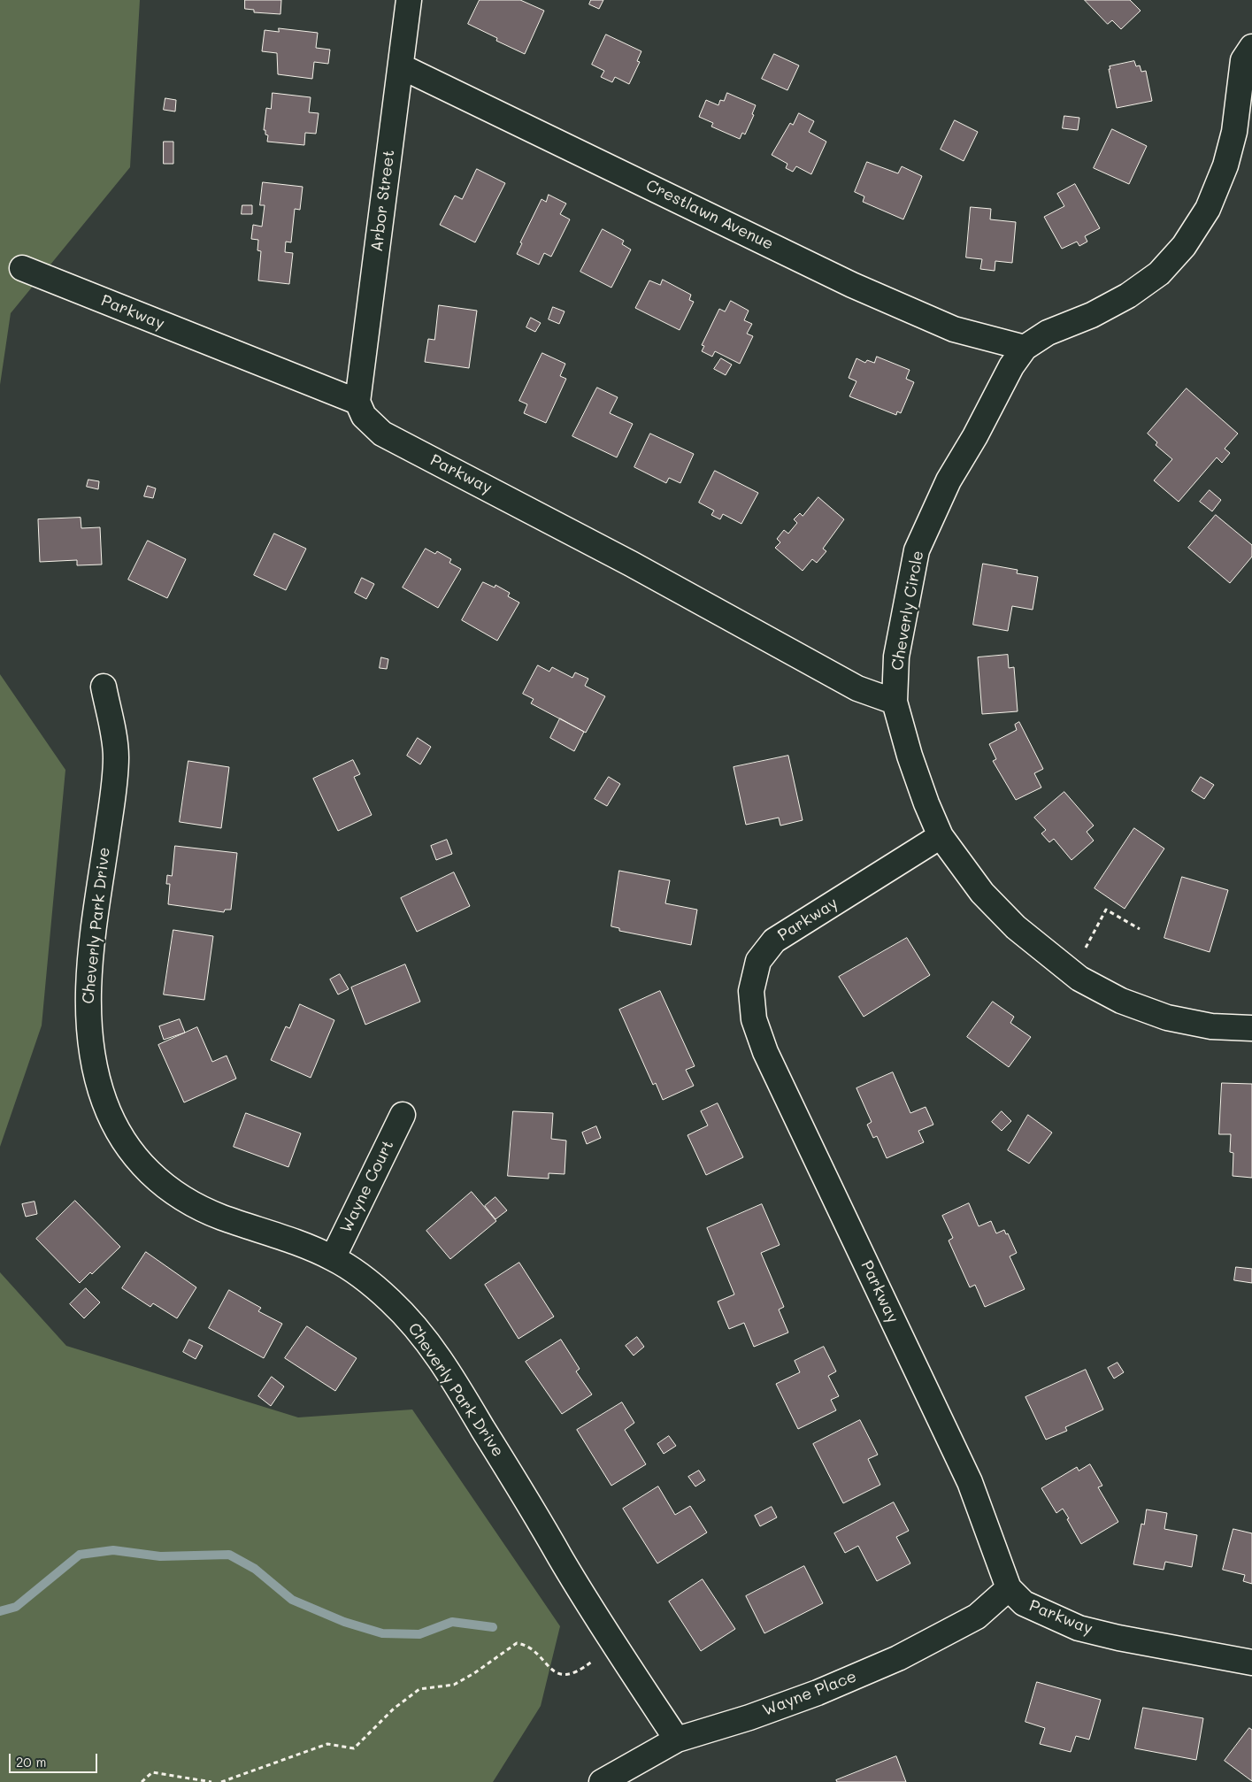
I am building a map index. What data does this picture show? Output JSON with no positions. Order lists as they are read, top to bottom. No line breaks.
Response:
{"streets":{"street":["Arbor Street","Crestlawn Avenue","Parkway","Cheverly Circle","Cheverly Park Drive","Wayne Court","Wayne Place"]},"crossings":[["Arbor Street","Crestlawn Avenue"],["Arbor Street","Parkway"],["Crestlawn Avenue","Cheverly Circle"],["Parkway","Cheverly Circle"],["Parkway","Wayne Place"],["Cheverly Park Drive","Wayne Court"],["Cheverly Park Drive","Wayne Place"]],"scale_bar":"20 m"}
